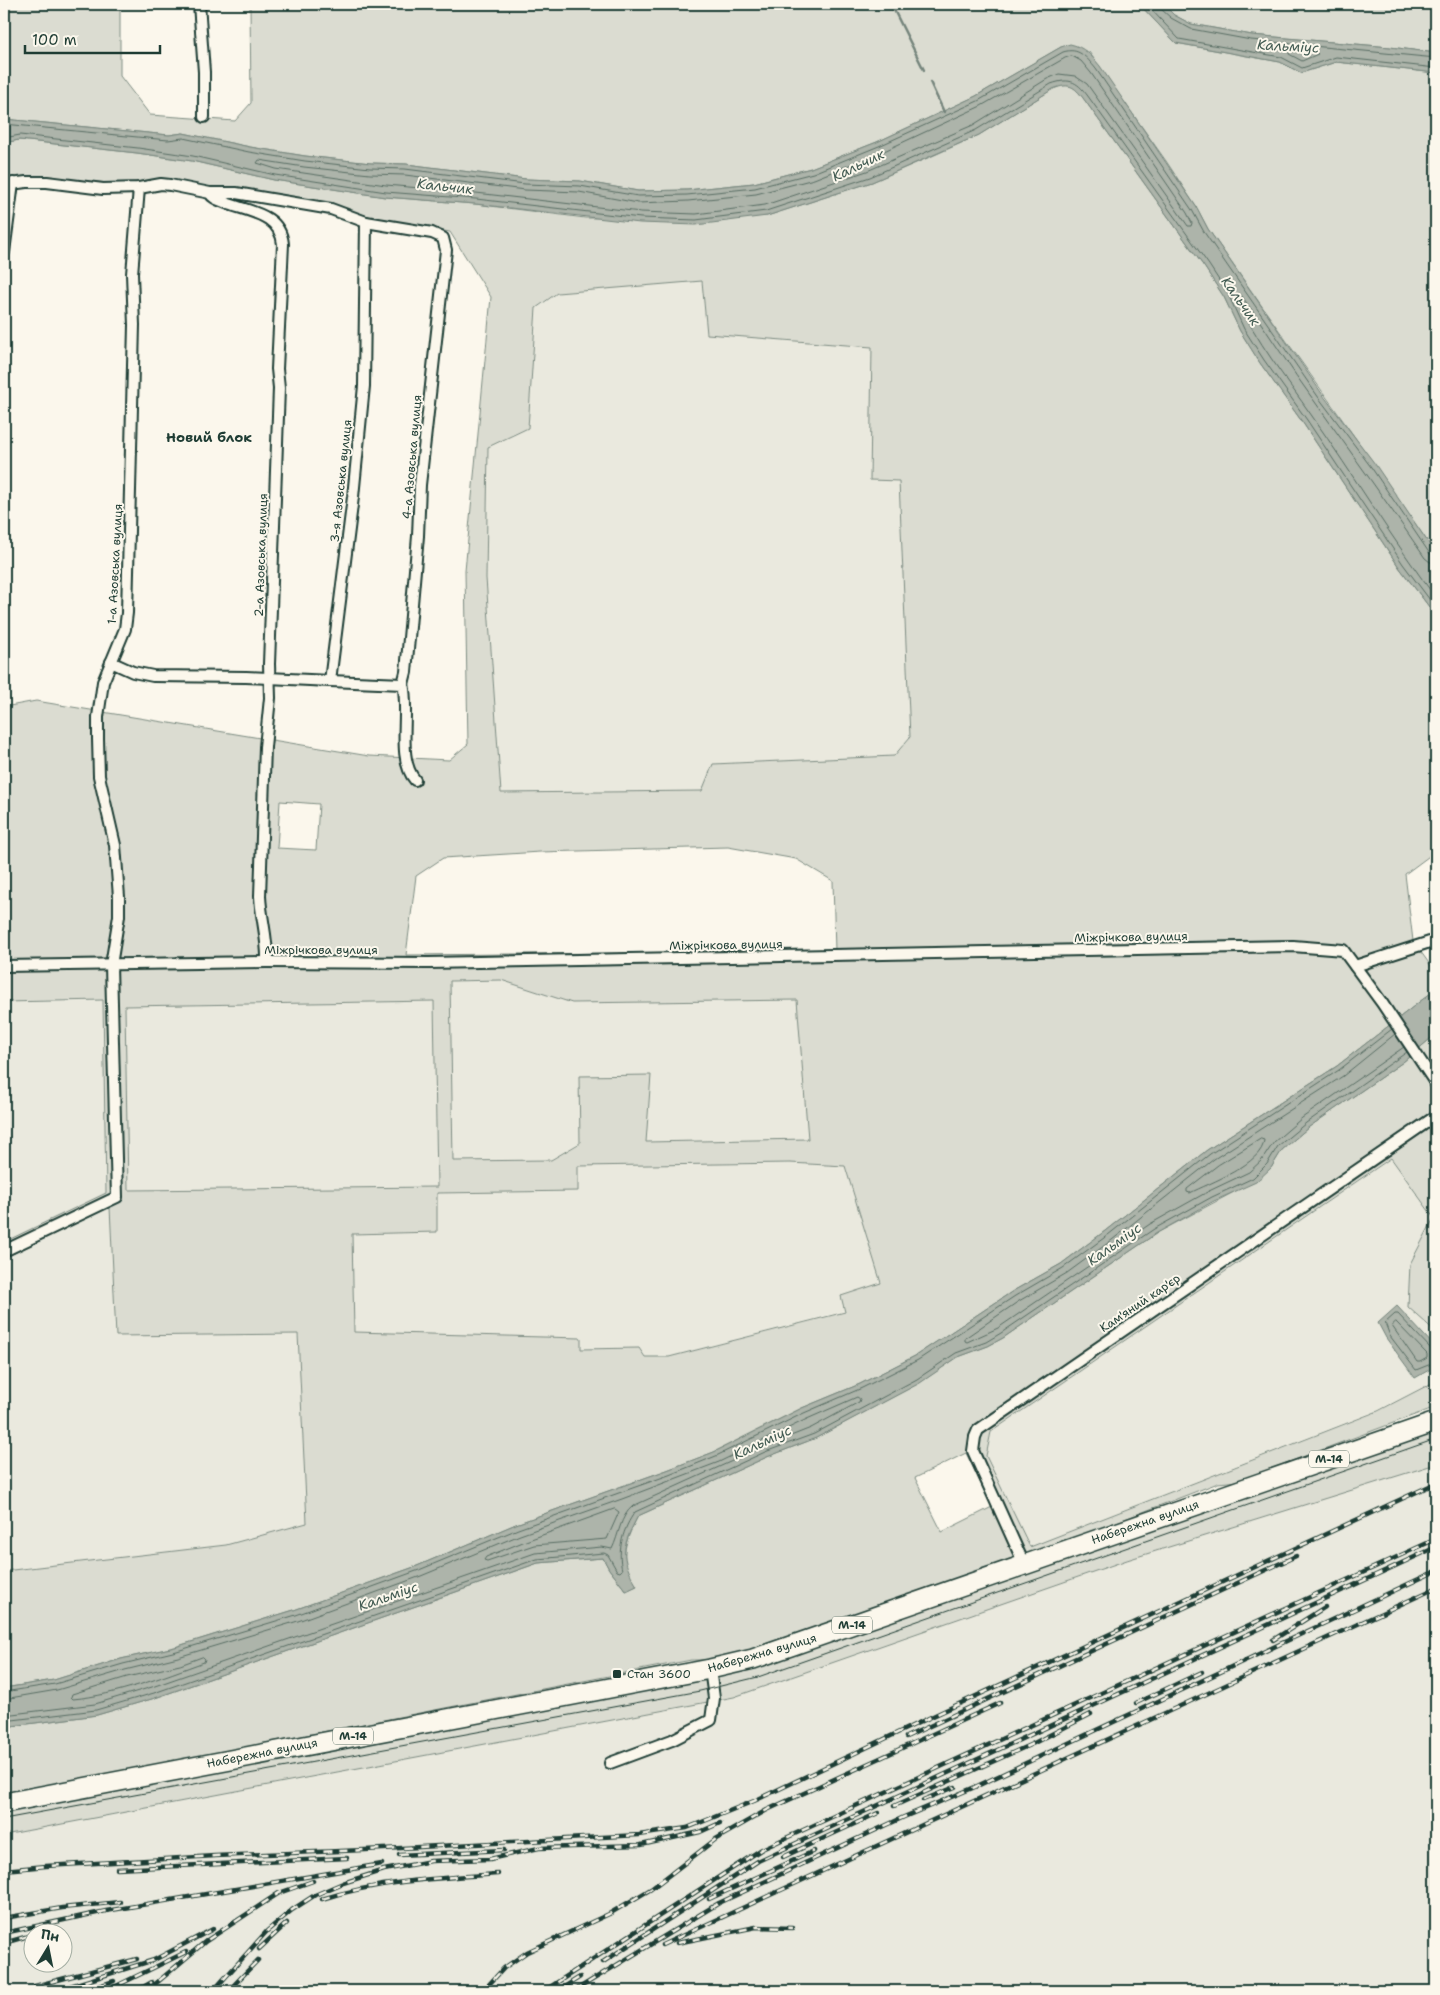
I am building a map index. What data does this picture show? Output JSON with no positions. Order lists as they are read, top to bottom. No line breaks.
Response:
{"streets":{"highway":["М-14","Набережна вулиця"],"street":["4-а Азовська вулиця","3-я Азовська вулиця","2-а Азовська вулиця","1-а Азовська вулиця","Міжрічкова вулиця","Кам'яний кар'єр"]},"crossings":[["4-а Азовська вулиця","3-я Азовська вулиця"],["2-а Азовська вулиця","Міжрічкова вулиця"],["1-а Азовська вулиця","Міжрічкова вулиця"],["Кам'яний кар'єр","Набережна вулиця"]],"districts":["Новий блок"],"water":["Кальміус","Кальчик"],"places":{"transit":["Стан 3600"]},"scale_bar":"100 m","north":"top"}
